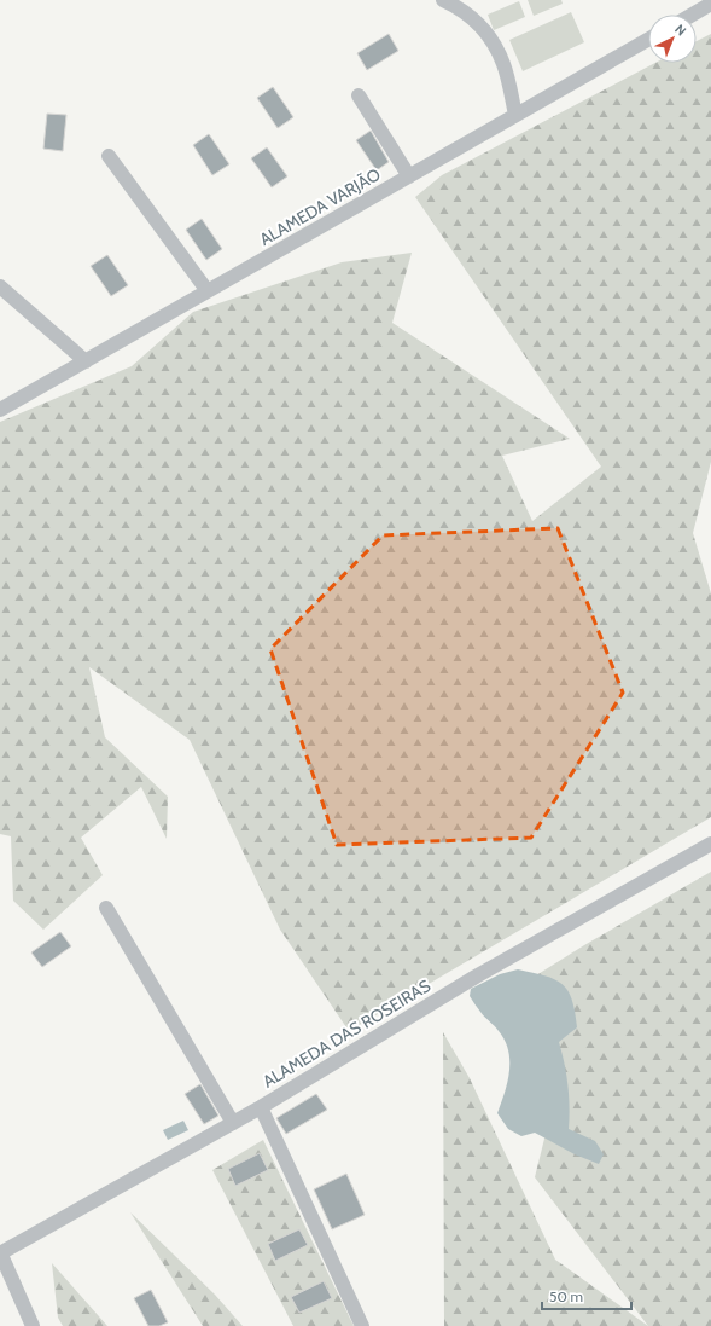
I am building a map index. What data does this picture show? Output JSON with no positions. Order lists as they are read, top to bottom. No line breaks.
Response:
{"streets":{"street":["ALAMEDA VARJÃO","ALAMEDA DAS ROSEIRAS"]},"scale_bar":"50 m","north":"top right"}
